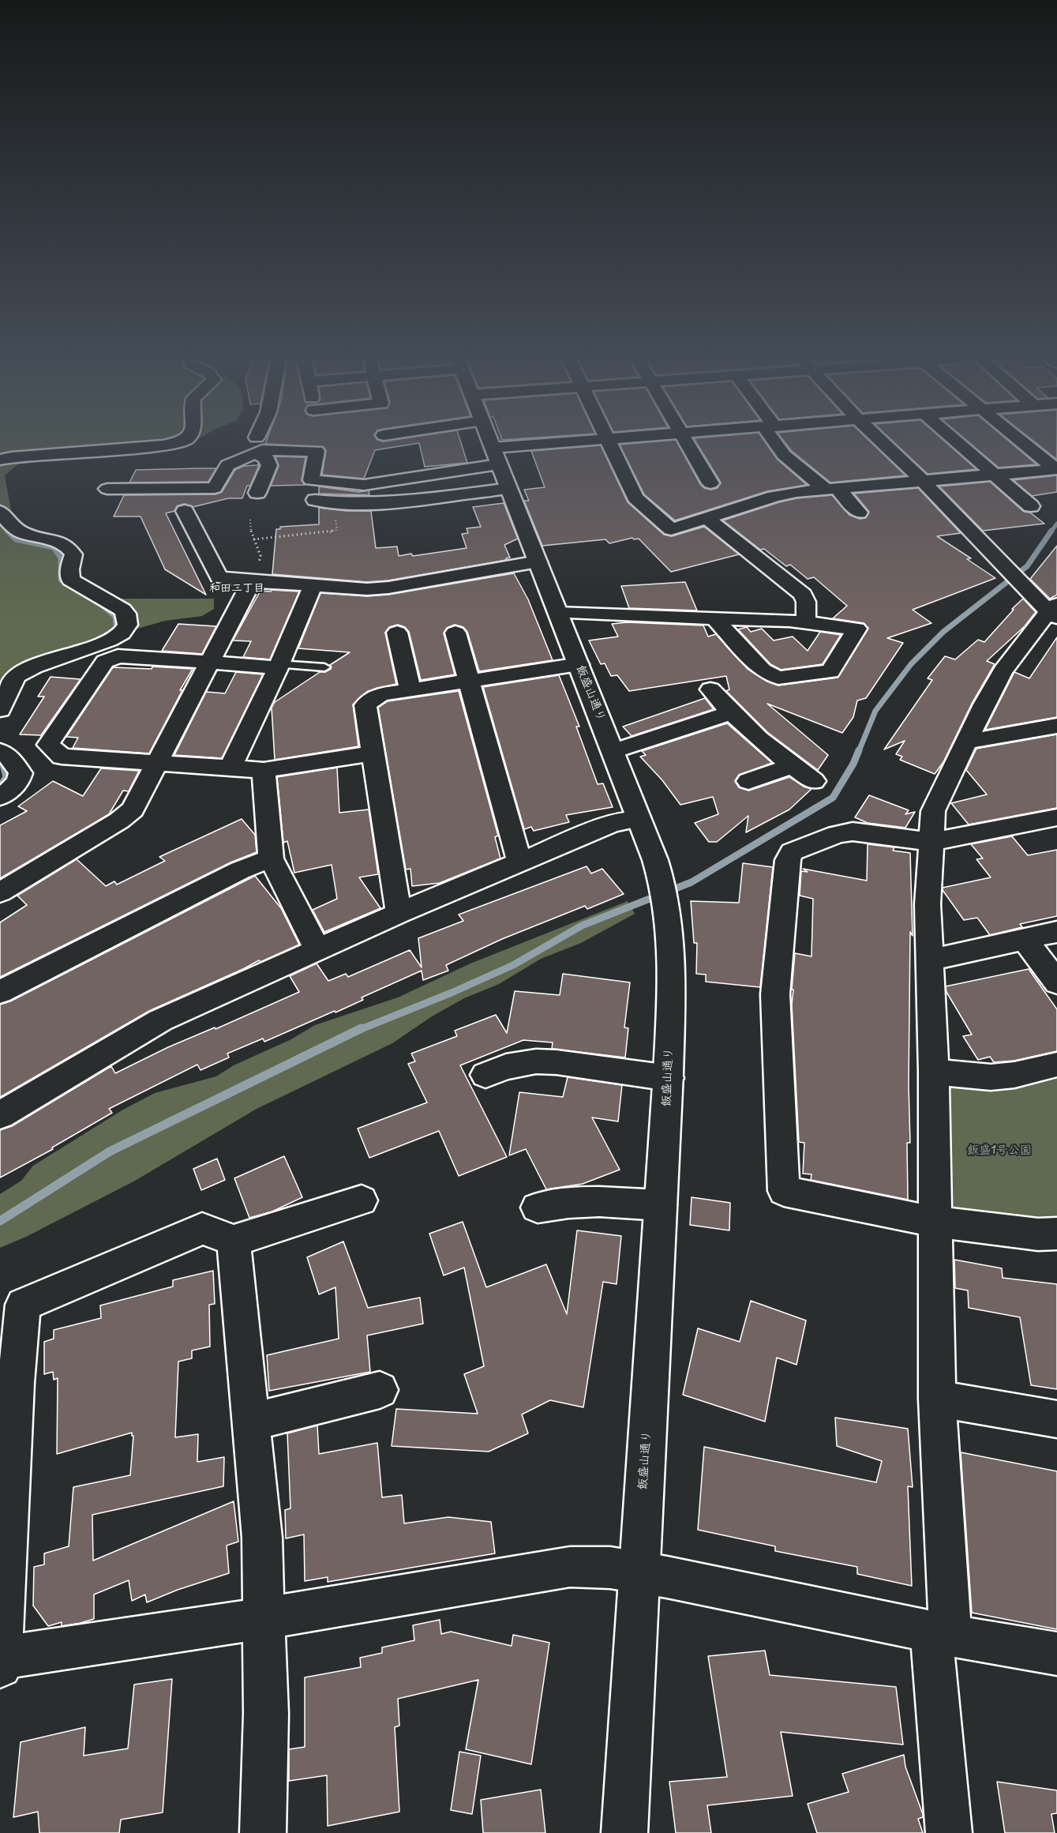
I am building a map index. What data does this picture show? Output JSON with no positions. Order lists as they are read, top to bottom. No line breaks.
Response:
{"streets":{"street":["飯盛山通り"]},"districts":["和田二丁目"],"parks":["飯盛1号公園"]}
